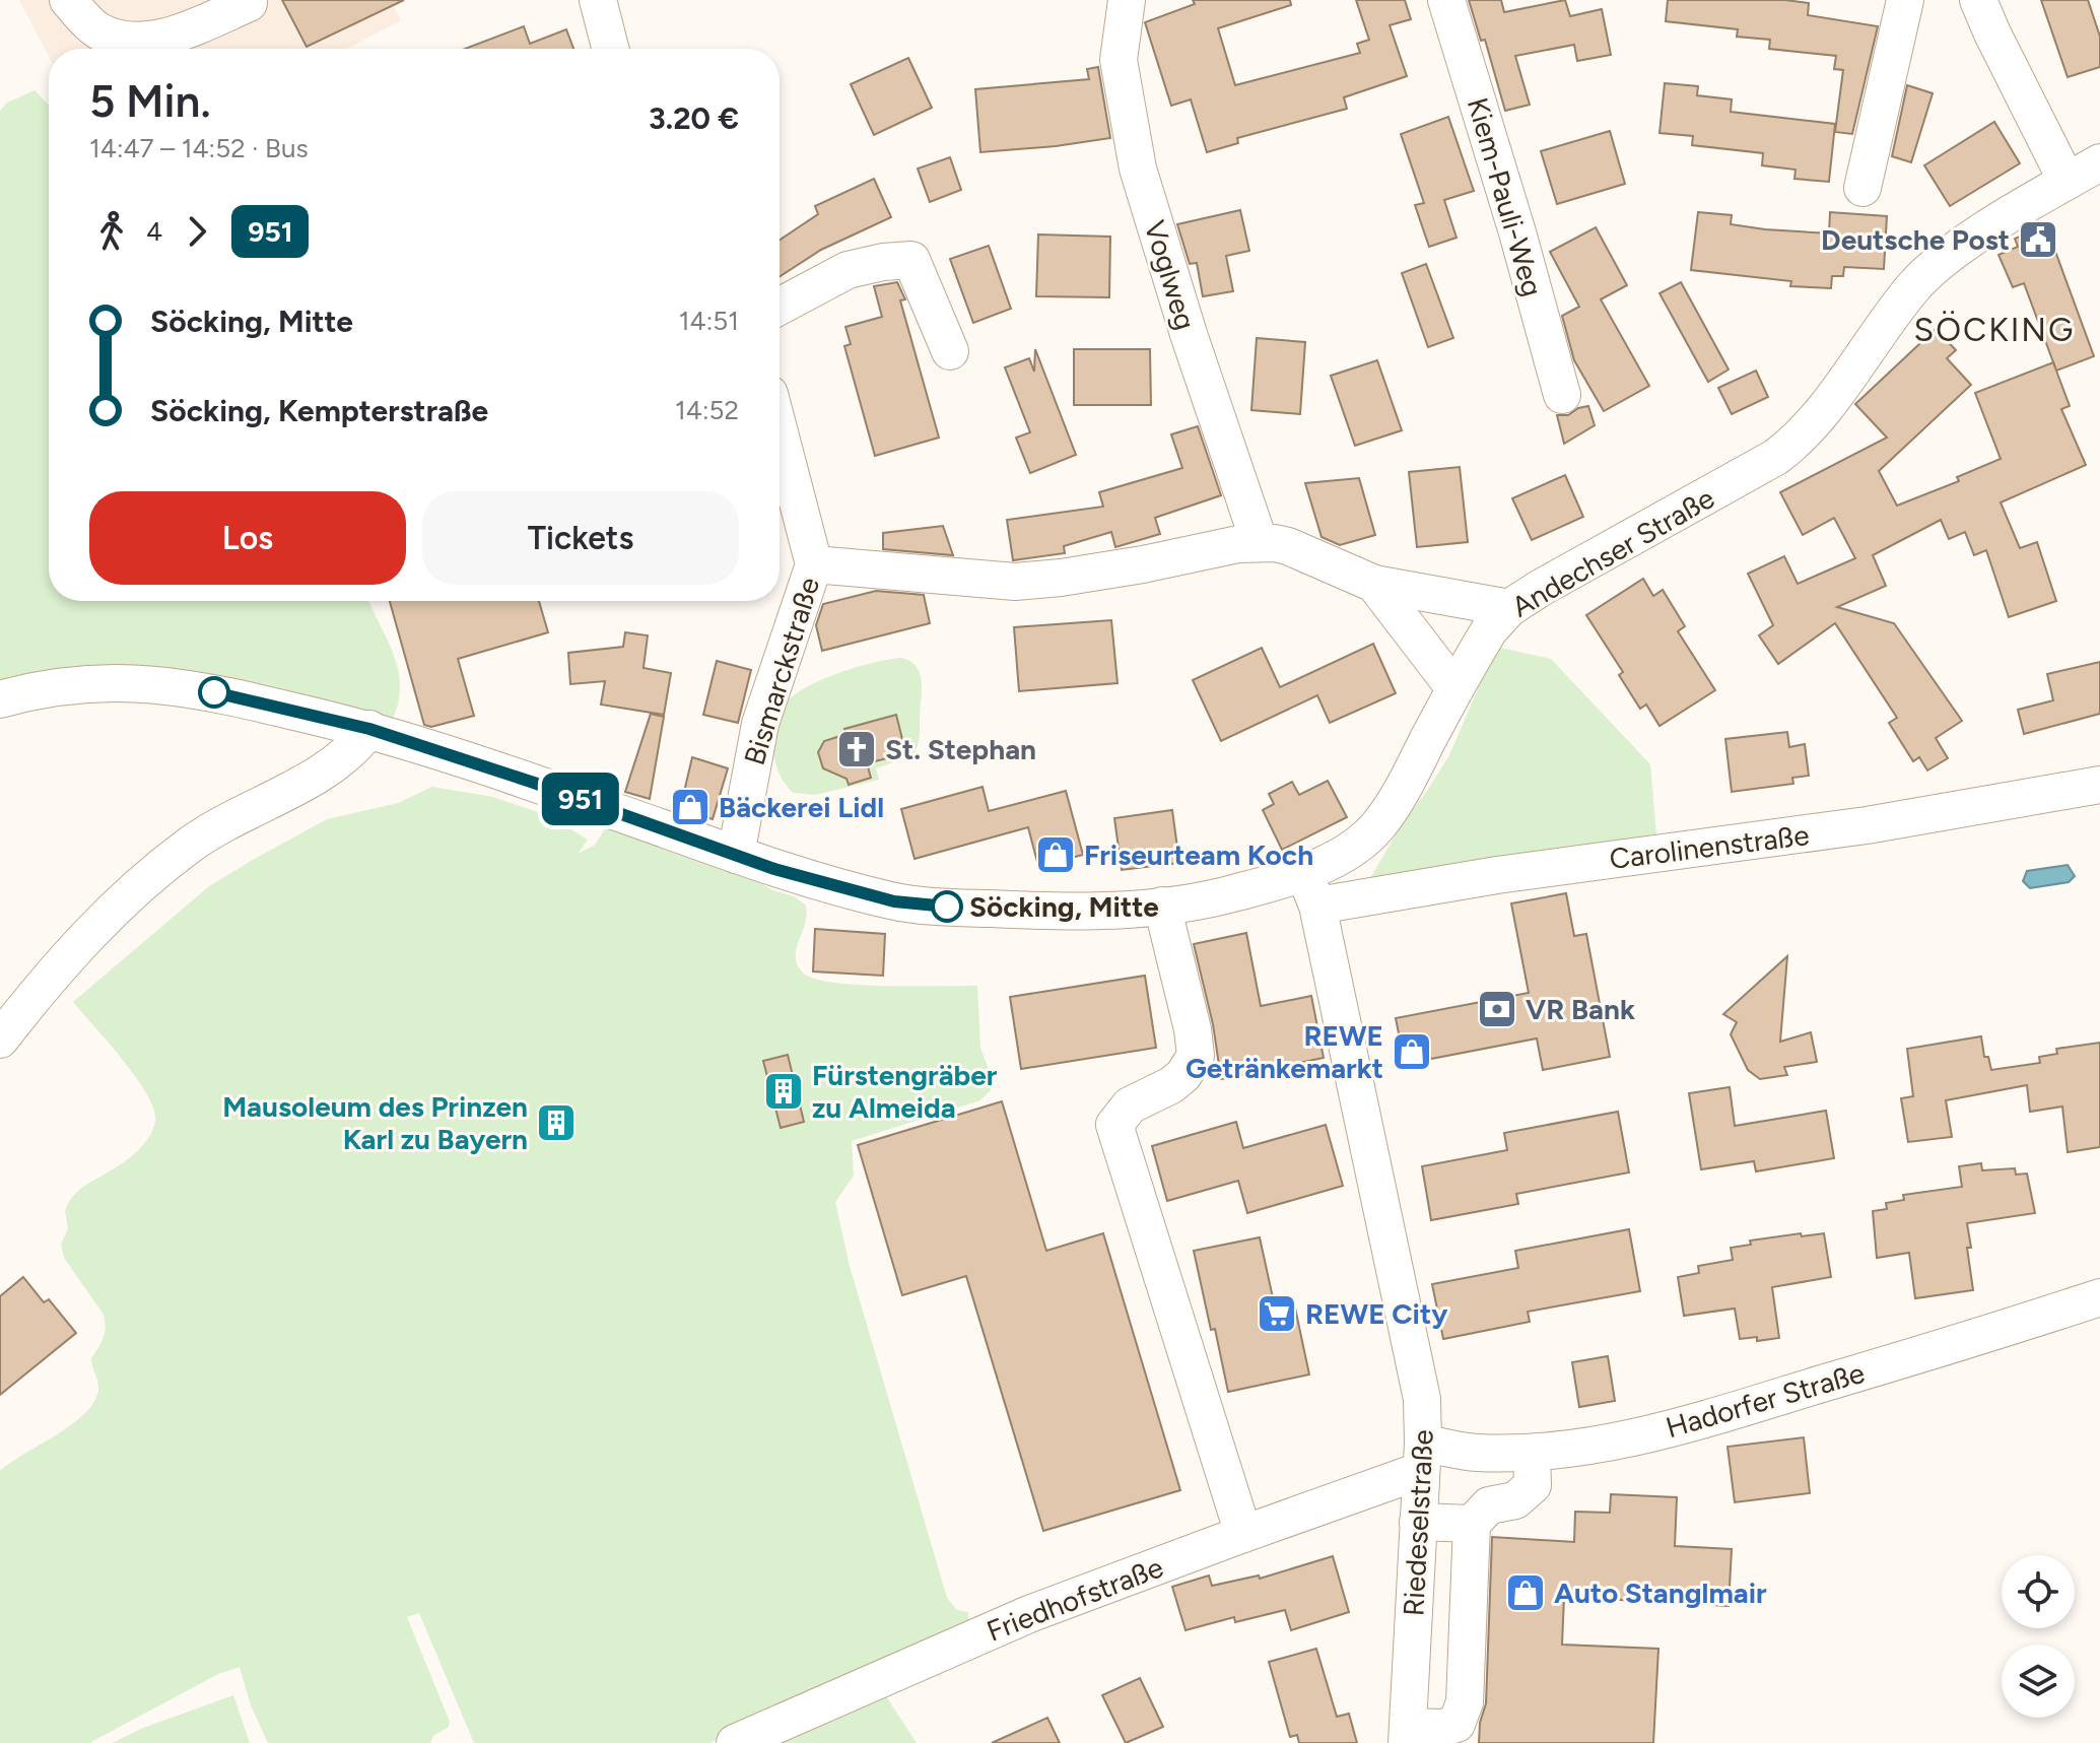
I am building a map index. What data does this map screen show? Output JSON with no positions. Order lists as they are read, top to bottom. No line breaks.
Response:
{"streets":{"street":["Kiem-Pauli-Weg","Voglweg","Andechser Straße","Bismarckstraße","Carolinenstraße","Hadorfer Straße","Riedeselstraße","Friedhofstraße"]},"crossings":[["Andechser Straße","Bismarckstraße"],["Andechser Straße","Riedeselstraße"],["Carolinenstraße","Riedeselstraße"],["Hadorfer Straße","Riedeselstraße"],["Hadorfer Straße","Friedhofstraße"],["Riedeselstraße","Friedhofstraße"]],"districts":["SÖCKING"],"places":{"public building":["Deutsche Post"],"church":["St. Stephan"],"shop":["Bäckerei Lidl","Friseurteam Koch","REWE Getränkemarkt","Auto Stanglmair"],"other":["Söcking, Mitte"],"bank":["VR Bank"],"building":["Fürstengräber zu Almeida","Mausoleum des Prinzen Karl zu Bayern"],"supermarket":["REWE City"]},"lines":["bus line 951"],"page":{"on_map":"951","heading":["5 Min.","14:47 – 14:52 · Bus","3.20 €"],"legs":["4","951"],"list":[{"name":"Söcking, Mitte","value":"14:51"},{"name":"Söcking, Kempterstraße","value":"14:52"}],"buttons":["Los","Tickets"]}}
